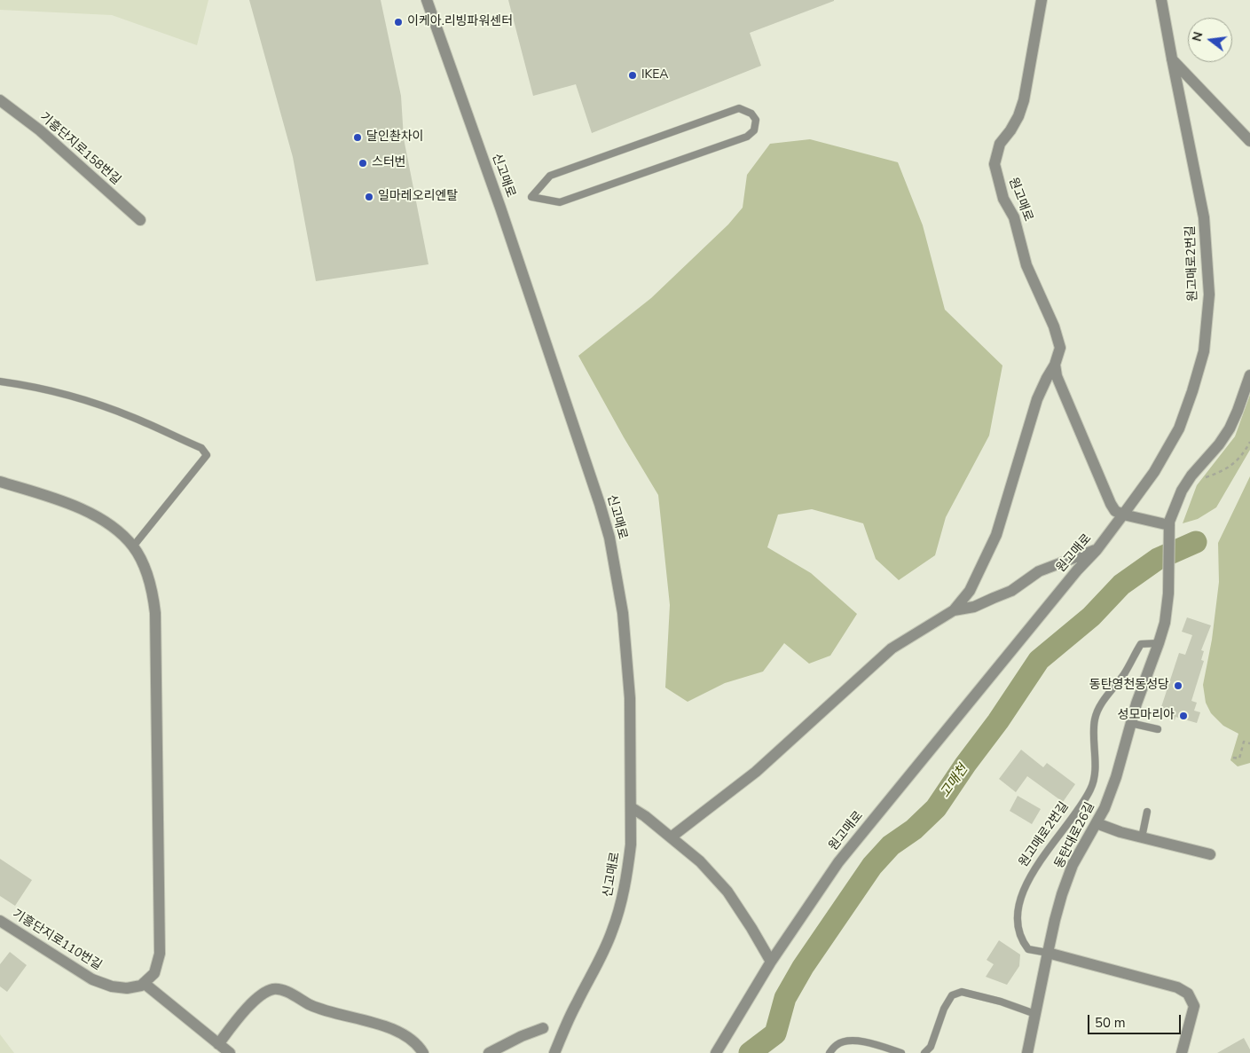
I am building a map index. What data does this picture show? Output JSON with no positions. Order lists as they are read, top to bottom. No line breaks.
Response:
{"streets":{"street":["기흥단지로158번길","신고매로","원고매로","원고매로2번길","동탄대로26길","기흥단지로110번길"]},"crossings":[["원고매로","원고매로2번길"],["원고매로2번길","동탄대로26길"]],"water":["고매천"],"places":["이케아.리빙파워센터","IKEA","달인촨차이","스터번","일마레오리엔탈","동탄영천동성당","성모마리아"],"scale_bar":"50 m","north":"left"}
